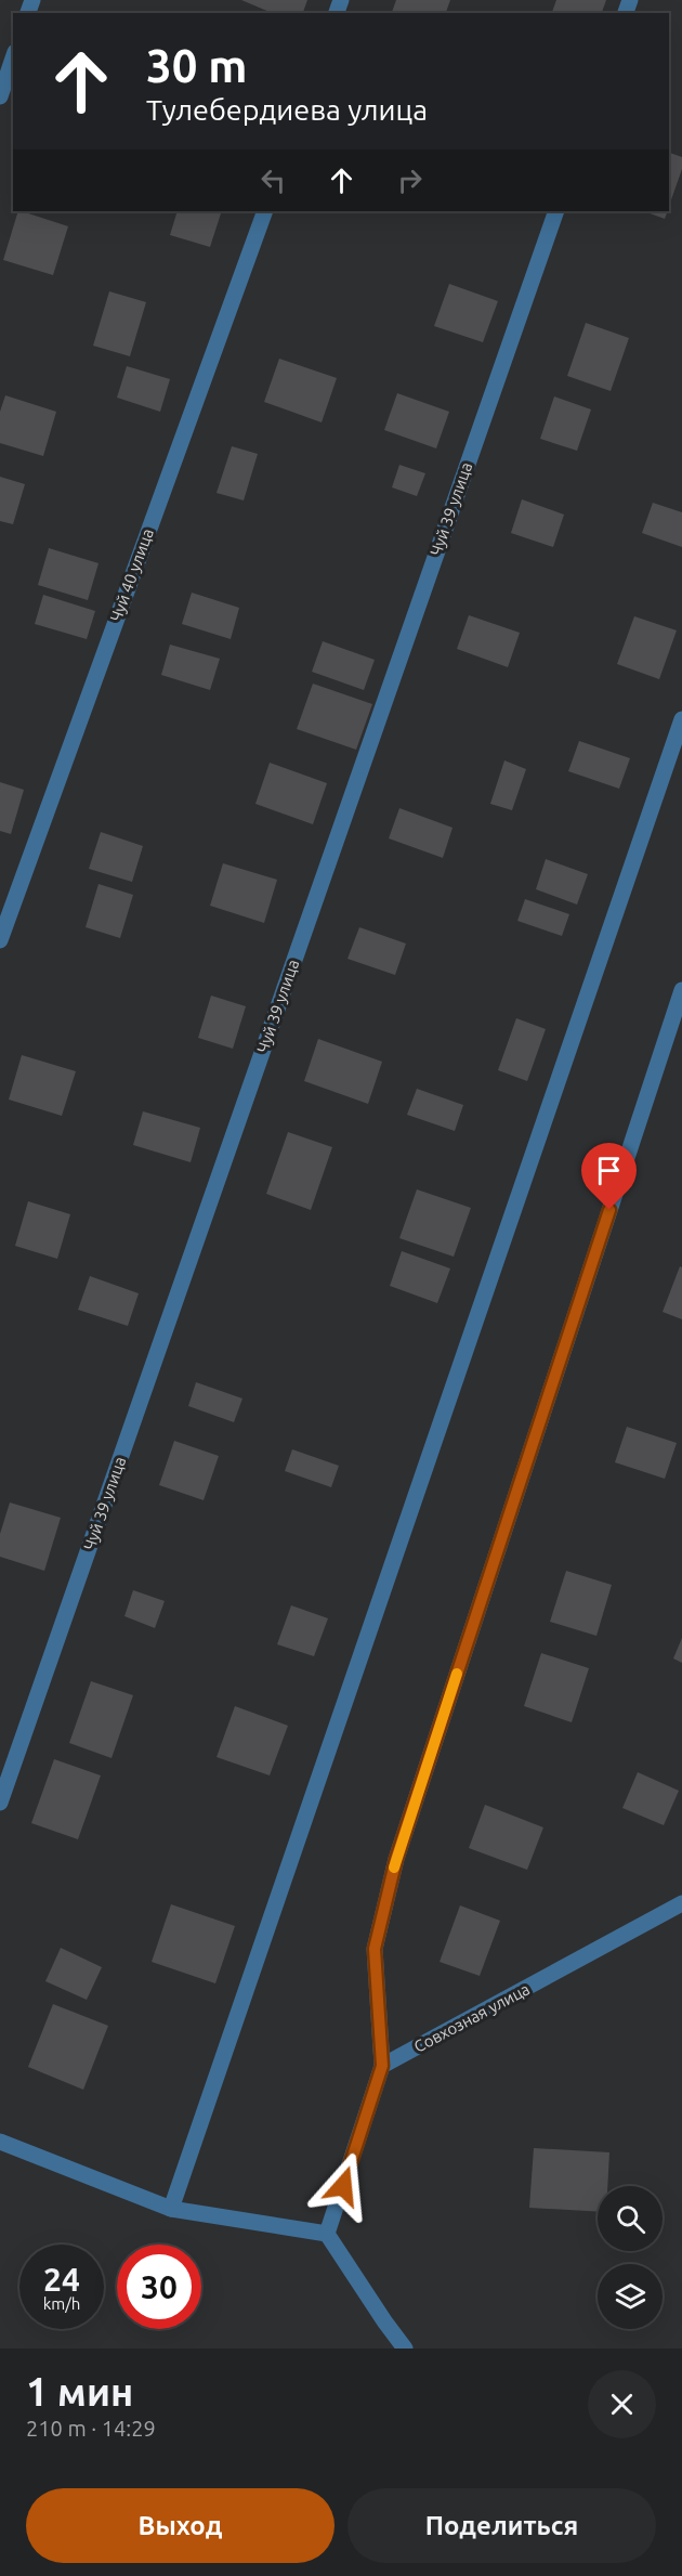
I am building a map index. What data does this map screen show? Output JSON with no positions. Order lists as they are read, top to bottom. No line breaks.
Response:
{"streets":{"street":["Чуй 39 улица","Чуй 40 улица","Совхозная улица"]},"page":{"turn":["30 m","Тулебердиева улица"],"speed":"24 km/h","limit":"30","heading":["1 мин","210 m · 14:29"],"buttons":["Выход","Поделиться"]}}
